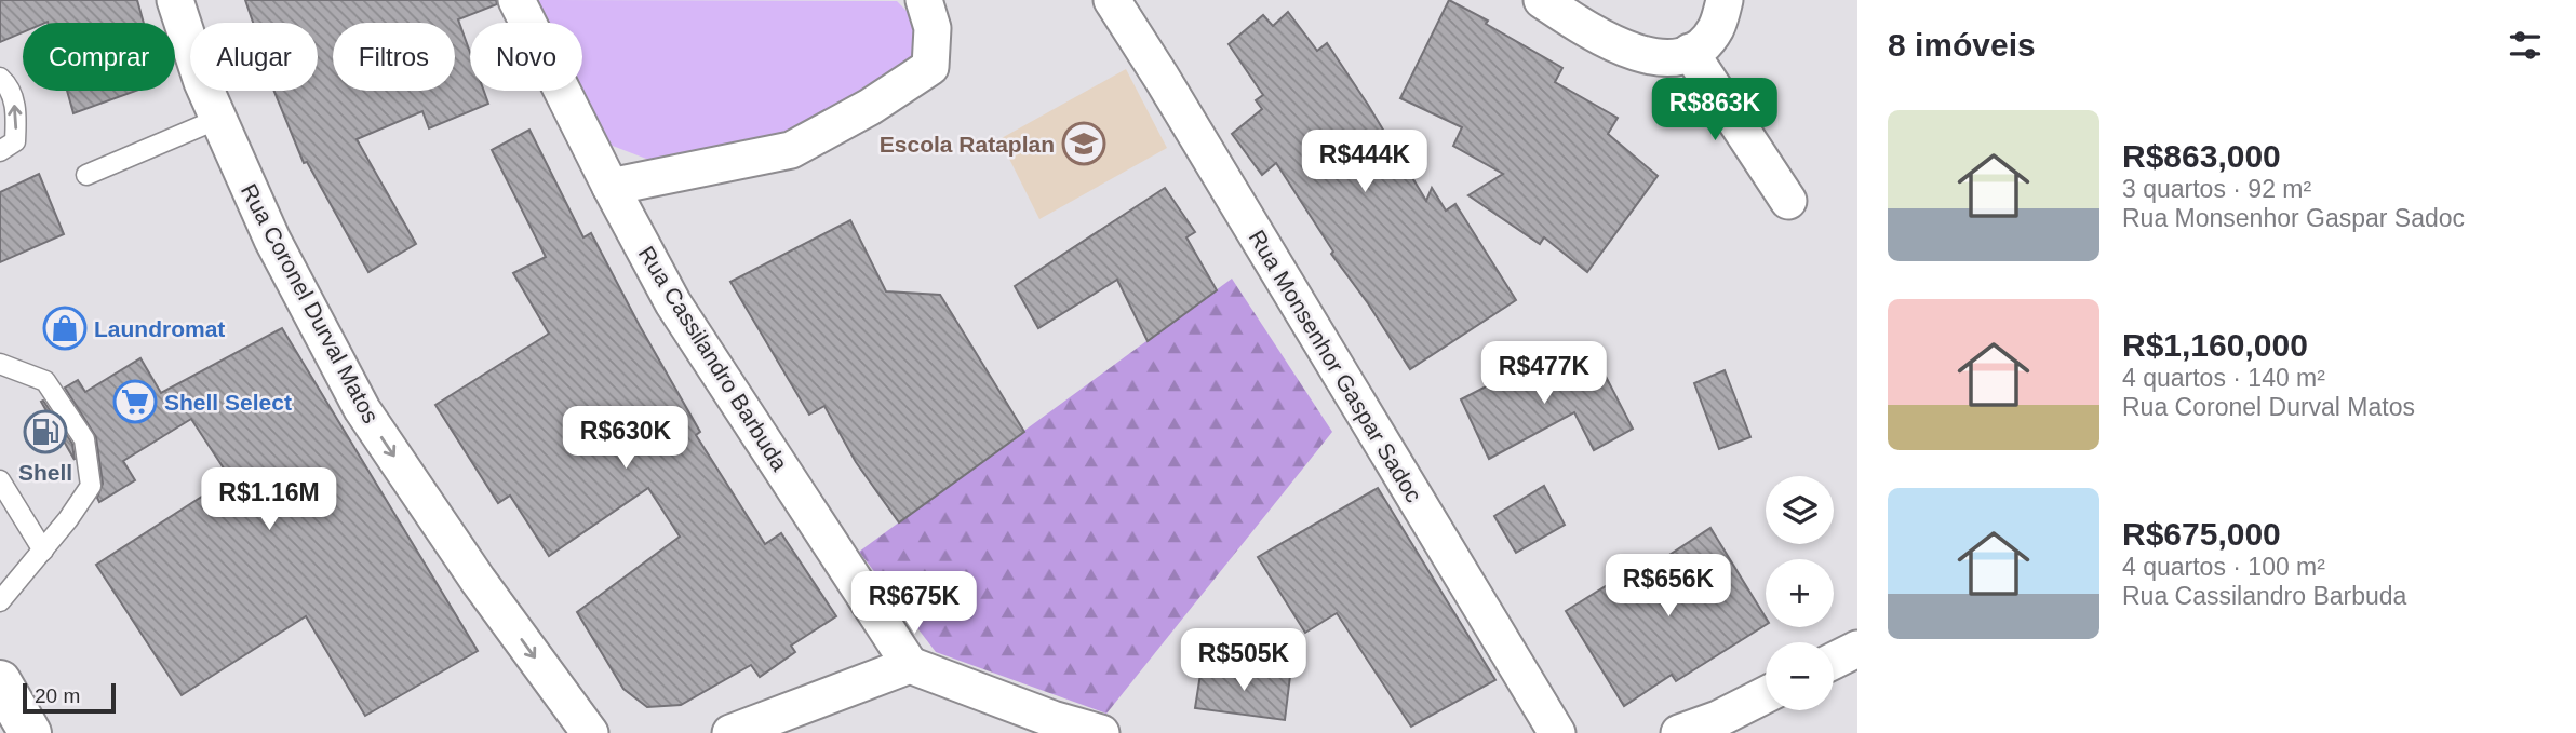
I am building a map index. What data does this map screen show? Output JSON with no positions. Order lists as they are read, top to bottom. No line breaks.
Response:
{"streets":{"street":["Rua Coronel Durval Matos","Rua Cassilandro Barbuda","Rua Monsenhor Gaspar Sadoc"]},"one_way":["Rua Coronel Durval Matos"],"places":{"school or university":["Escola Rataplan"],"shop":["Laundromat"],"supermarket":["Shell Select"],"fuel station":["Shell"]},"scale_bar":"20 m","page":{"heading":"8 imóveis","chip":["Comprar","Alugar","Filtros","Novo"],"price":["R$863K","R$444K","R$477K","R$630K","R$1.16M","R$656K","R$675K","R$505K"],"list":[{"name":"R$863,000","note":"3 quartos · 92 m² · Rua Monsenhor Gaspar Sadoc"},{"name":"R$1,160,000","note":"4 quartos · 140 m² · Rua Coronel Durval Matos"},{"name":"R$675,000","note":"4 quartos · 100 m² · Rua Cassilandro Barbuda"}],"map_buttons":["+","−"],"scale":"20 m"}}
